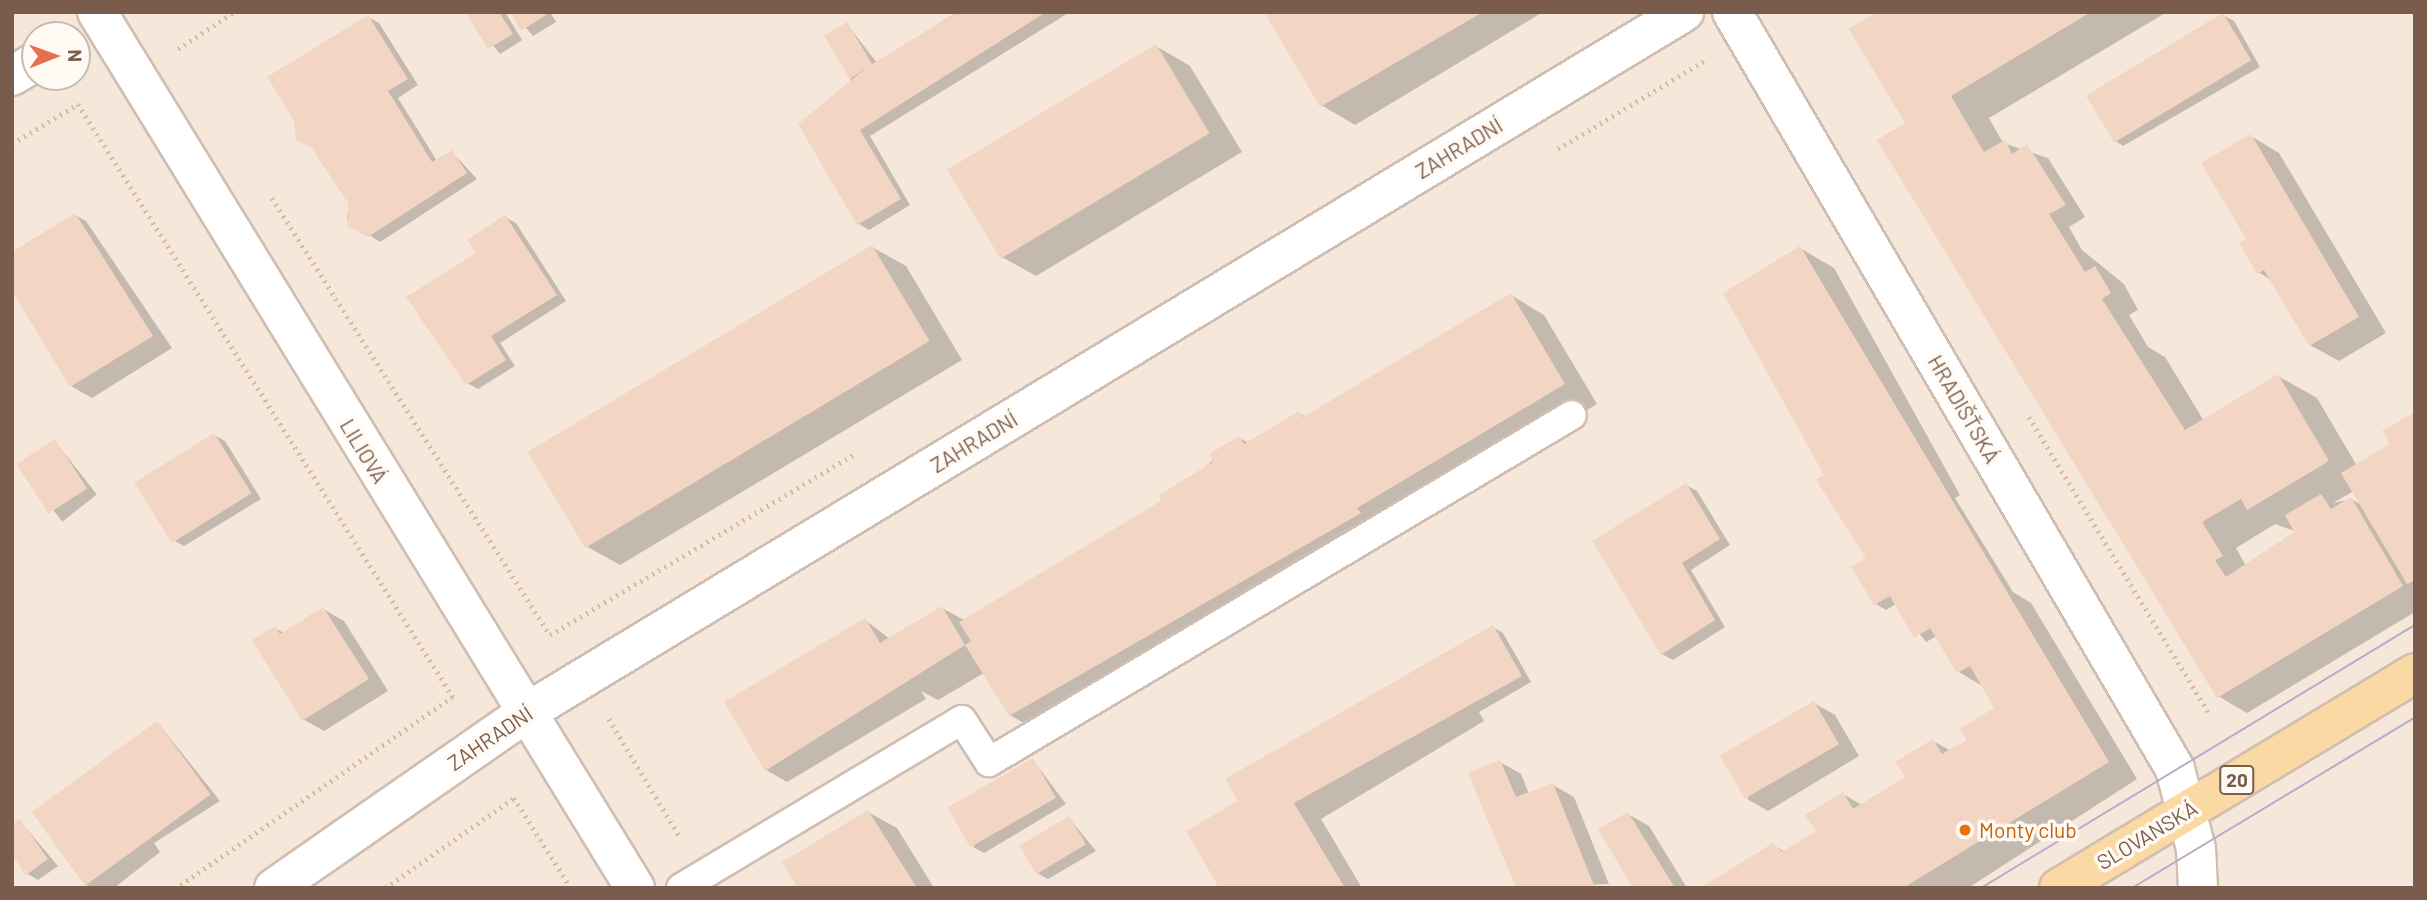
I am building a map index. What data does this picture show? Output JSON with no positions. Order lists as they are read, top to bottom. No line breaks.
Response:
{"streets":{"main road":["20","SLOVANSKÁ"],"street":["ZAHRADNÍ","HRADIŠŤSKÁ","LILIOVÁ"]},"crossings":[["ZAHRADNÍ","LILIOVÁ"],["HRADIŠŤSKÁ","SLOVANSKÁ"]],"places":["Monty club"],"north":"right"}
